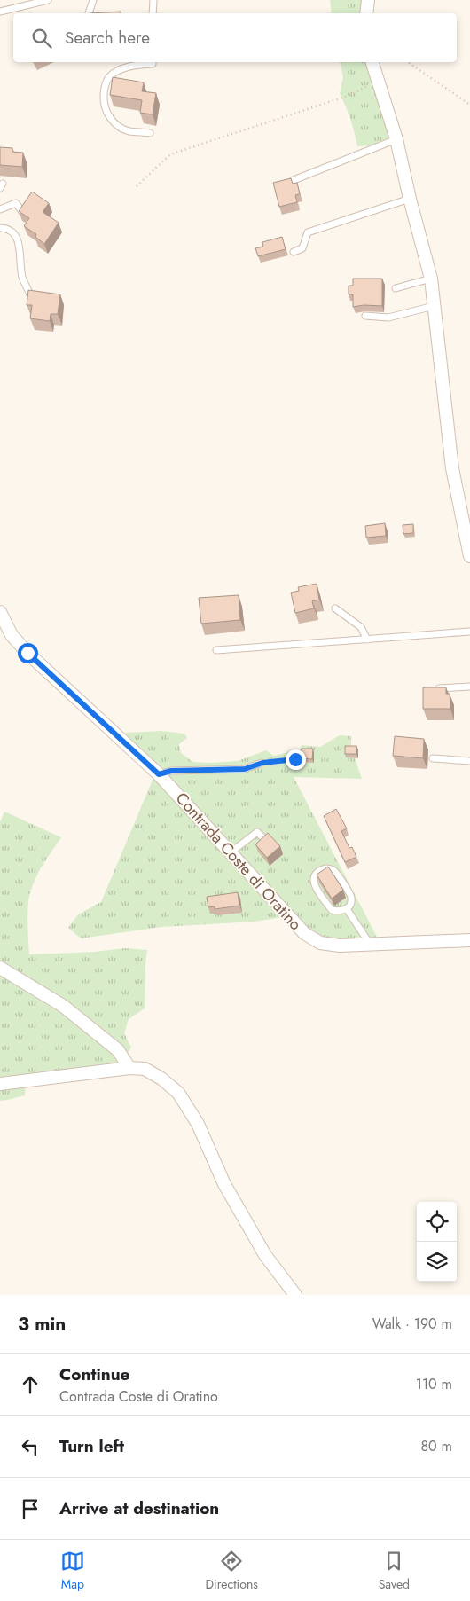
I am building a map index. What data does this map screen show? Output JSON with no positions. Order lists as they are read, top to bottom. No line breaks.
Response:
{"streets":{"street":["Contrada Coste di Oratino"]},"page":{"search":"Search here","heading":["3 min","Walk · 190 m"],"list":[["Continue","Contrada Coste di Oratino","110 m"],["Turn left","80 m"],"Arrive at destination"],"nav":["Map","Directions","Saved"]}}
